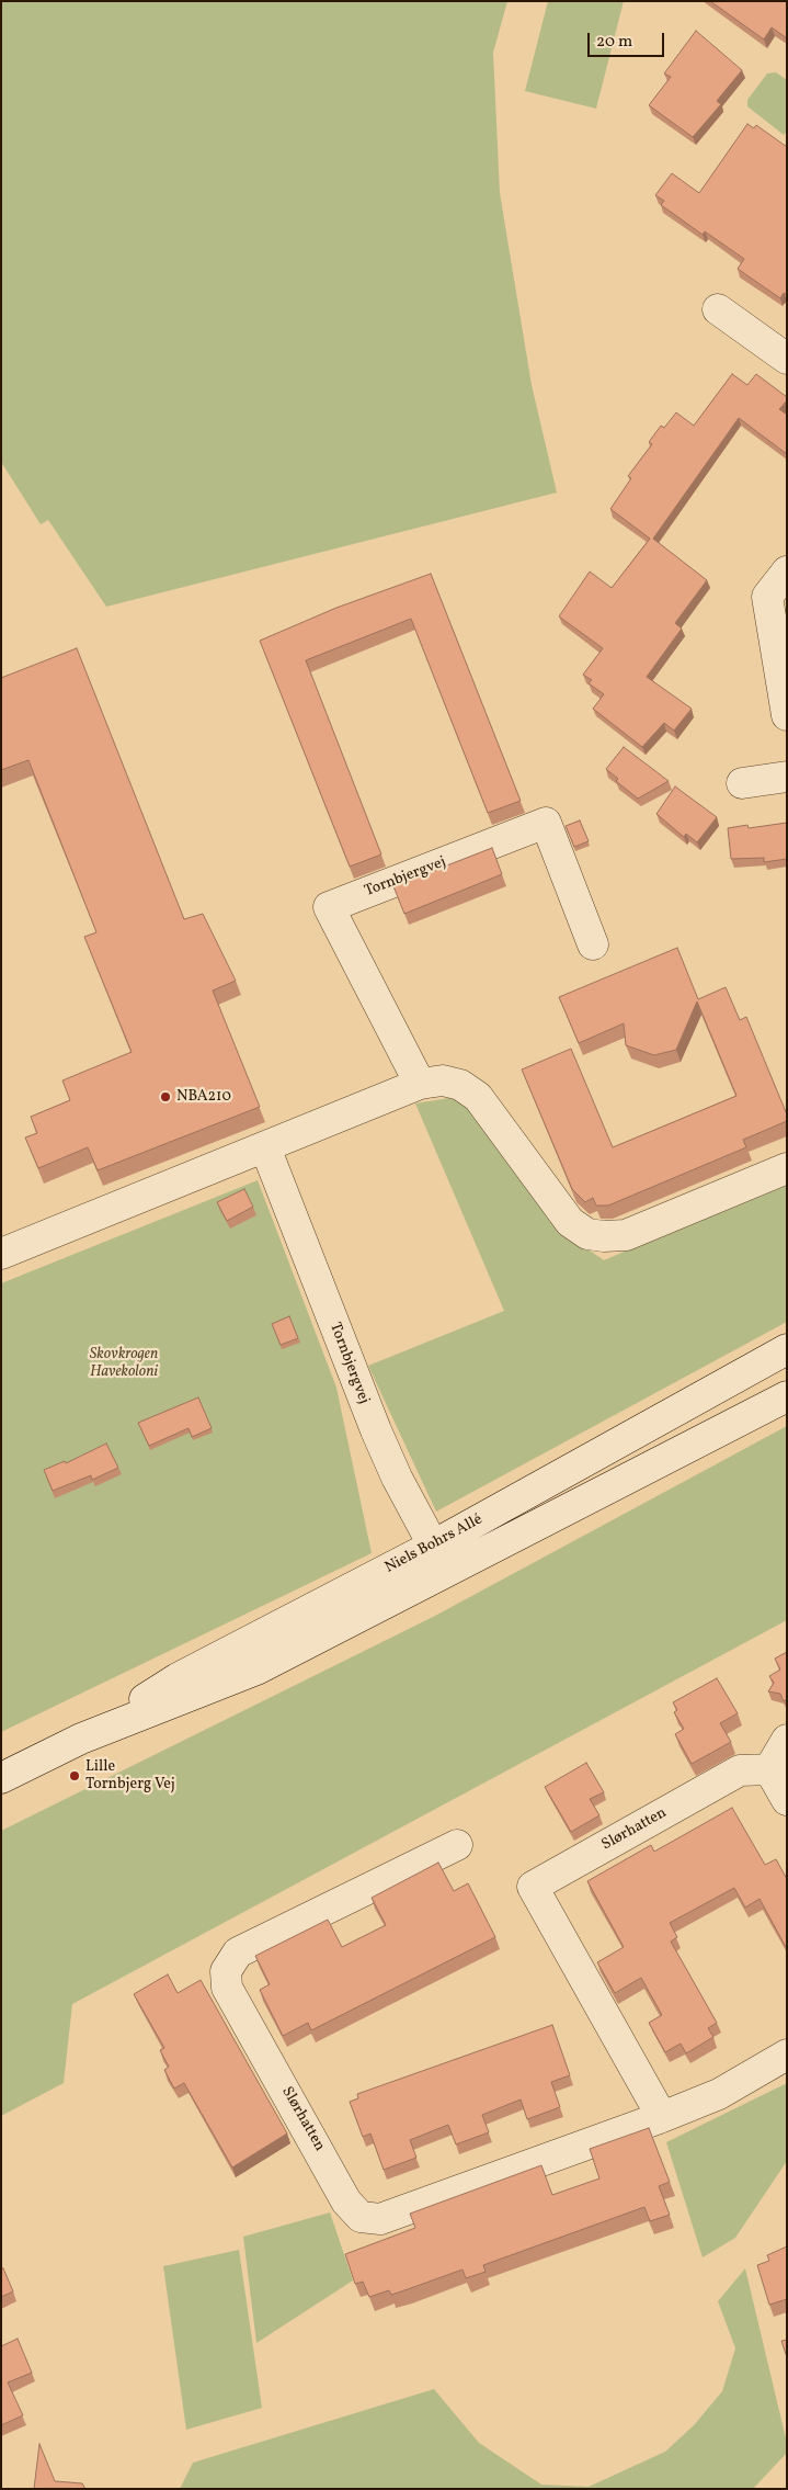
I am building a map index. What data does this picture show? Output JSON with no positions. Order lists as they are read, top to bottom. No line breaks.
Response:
{"streets":{"street":["Tornbjergvej","Niels Bohrs Allé","Slørhatten"]},"crossings":[["Tornbjergvej","Niels Bohrs Allé"]],"parks":["Skovkrogen Havekoloni"],"places":["NBA210","Lille Tornbjerg Vej"],"scale_bar":"20 m"}
